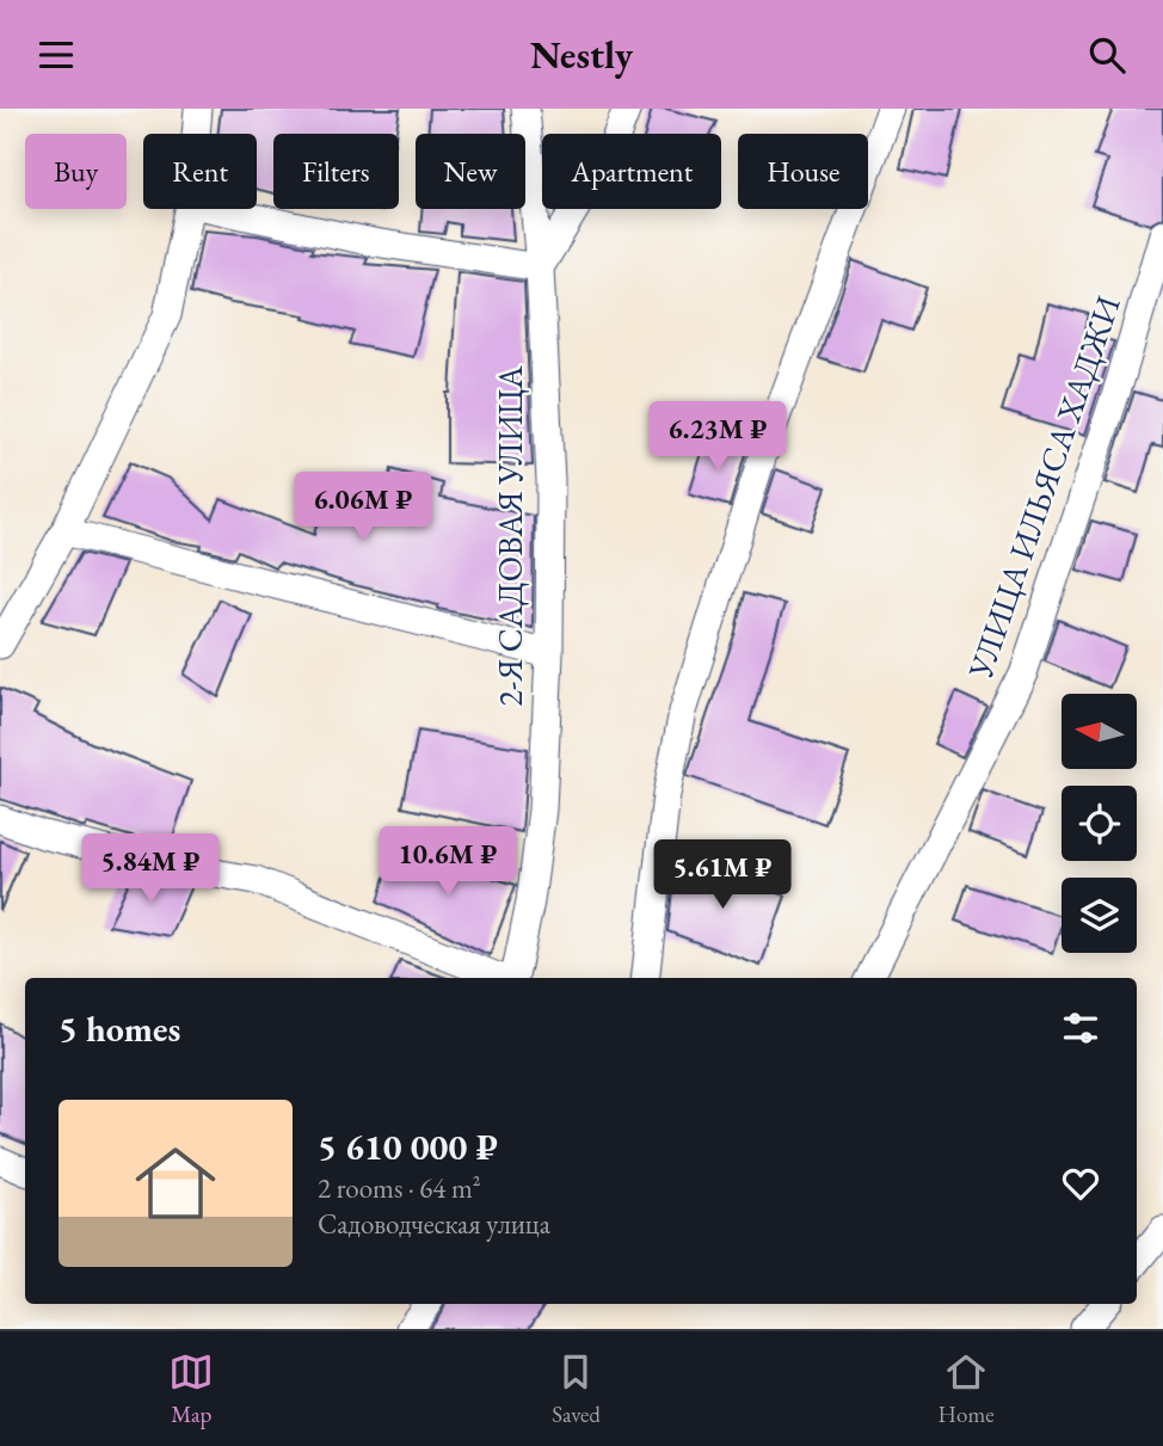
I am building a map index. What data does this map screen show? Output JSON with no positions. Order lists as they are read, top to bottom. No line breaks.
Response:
{"streets":{"street":["УЛИЦА ИЛЬЯСА ХАДЖИ","2-Я САДОВАЯ УЛИЦА"]},"north":"left","page":{"header":"Nestly","chip":["Buy","Rent","Filters","New","Apartment","House"],"price":["6.23M ₽","6.06M ₽","10.6M ₽","5.84M ₽","5.61M ₽"],"heading":"5 homes","list":[{"name":"5 610 000 ₽","note":"2 rooms · 64 m² · Садоводческая улица"}],"tabs":["Map","Saved","Home"]}}
